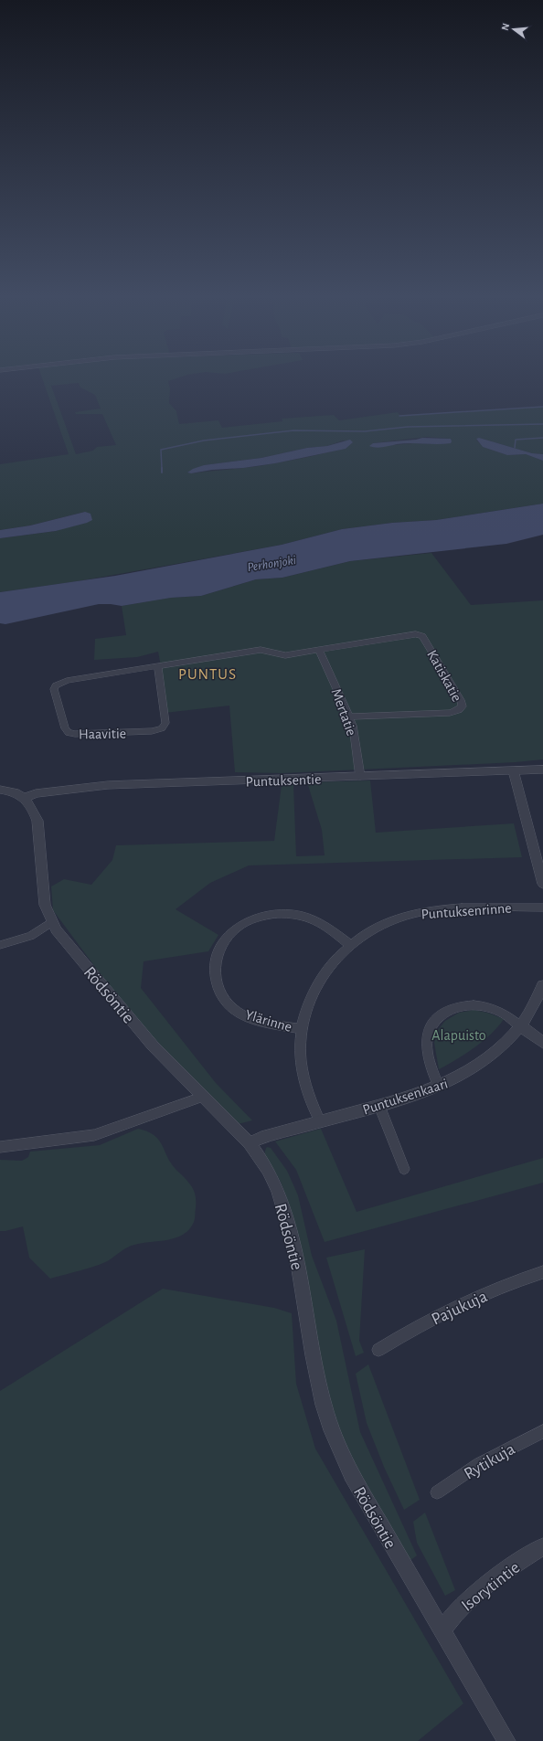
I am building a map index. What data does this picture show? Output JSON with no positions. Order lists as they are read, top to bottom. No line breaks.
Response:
{"streets":{"street":["Katiskatie","Mertatie","Haavitie","Puntuksentie","Puntuksenrinne","Rödsöntie","Ylärinne","Puntuksenkaari","Pajukuja","Rytikuja","Isorytintie"]},"crossings":[["Katiskatie","Mertatie"],["Katiskatie","Haavitie"],["Mertatie","Haavitie"],["Mertatie","Puntuksentie"],["Puntuksentie","Rödsöntie"],["Puntuksenrinne","Ylärinne"],["Puntuksenrinne","Puntuksenkaari"],["Rödsöntie","Puntuksenkaari"],["Rödsöntie","Isorytintie"]],"districts":["PUNTUS"],"water":["Perhonjoki"],"parks":["Alapuisto"],"north":"left"}
